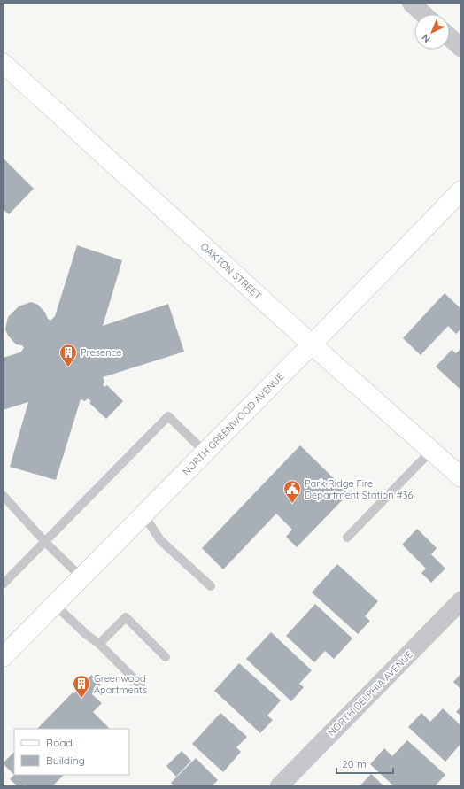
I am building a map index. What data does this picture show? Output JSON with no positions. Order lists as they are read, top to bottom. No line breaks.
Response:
{"streets":{"main road":["OAKTON STREET","NORTH GREENWOOD AVENUE"],"street":["NORTH DELPHIA AVENUE"]},"crossings":[["OAKTON STREET","NORTH GREENWOOD AVENUE"]],"places":{"building":["Presence","Greenwood Apartments"],"public building":["Park Ridge Fire Department Station #36"]},"legend":["Road","Building"],"scale_bar":"20 m","north":"bottom left"}
